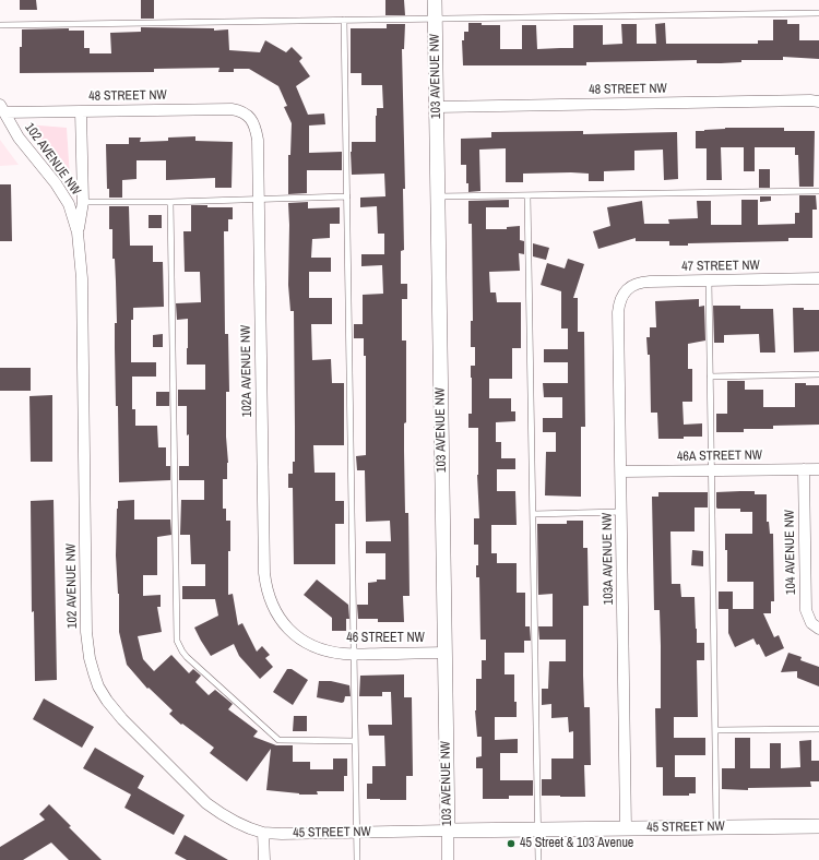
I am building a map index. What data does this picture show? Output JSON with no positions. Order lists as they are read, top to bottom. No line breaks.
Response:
{"streets":{"street":["103 AVENUE NW","48 STREET NW","102 AVENUE NW","47 STREET NW","102A AVENUE NW","46A STREET NW","104 AVENUE NW","103A AVENUE NW","46 STREET NW","45 STREET NW"]},"crossings":[["103 AVENUE NW","48 STREET NW"],["103 AVENUE NW","46 STREET NW"],["103 AVENUE NW","45 STREET NW"],["48 STREET NW","102 AVENUE NW"],["48 STREET NW","102A AVENUE NW"],["102 AVENUE NW","45 STREET NW"],["47 STREET NW","103A AVENUE NW"],["102A AVENUE NW","46 STREET NW"],["46A STREET NW","104 AVENUE NW"],["46A STREET NW","103A AVENUE NW"],["103A AVENUE NW","45 STREET NW"]],"places":["45 Street & 103 Avenue"]}
